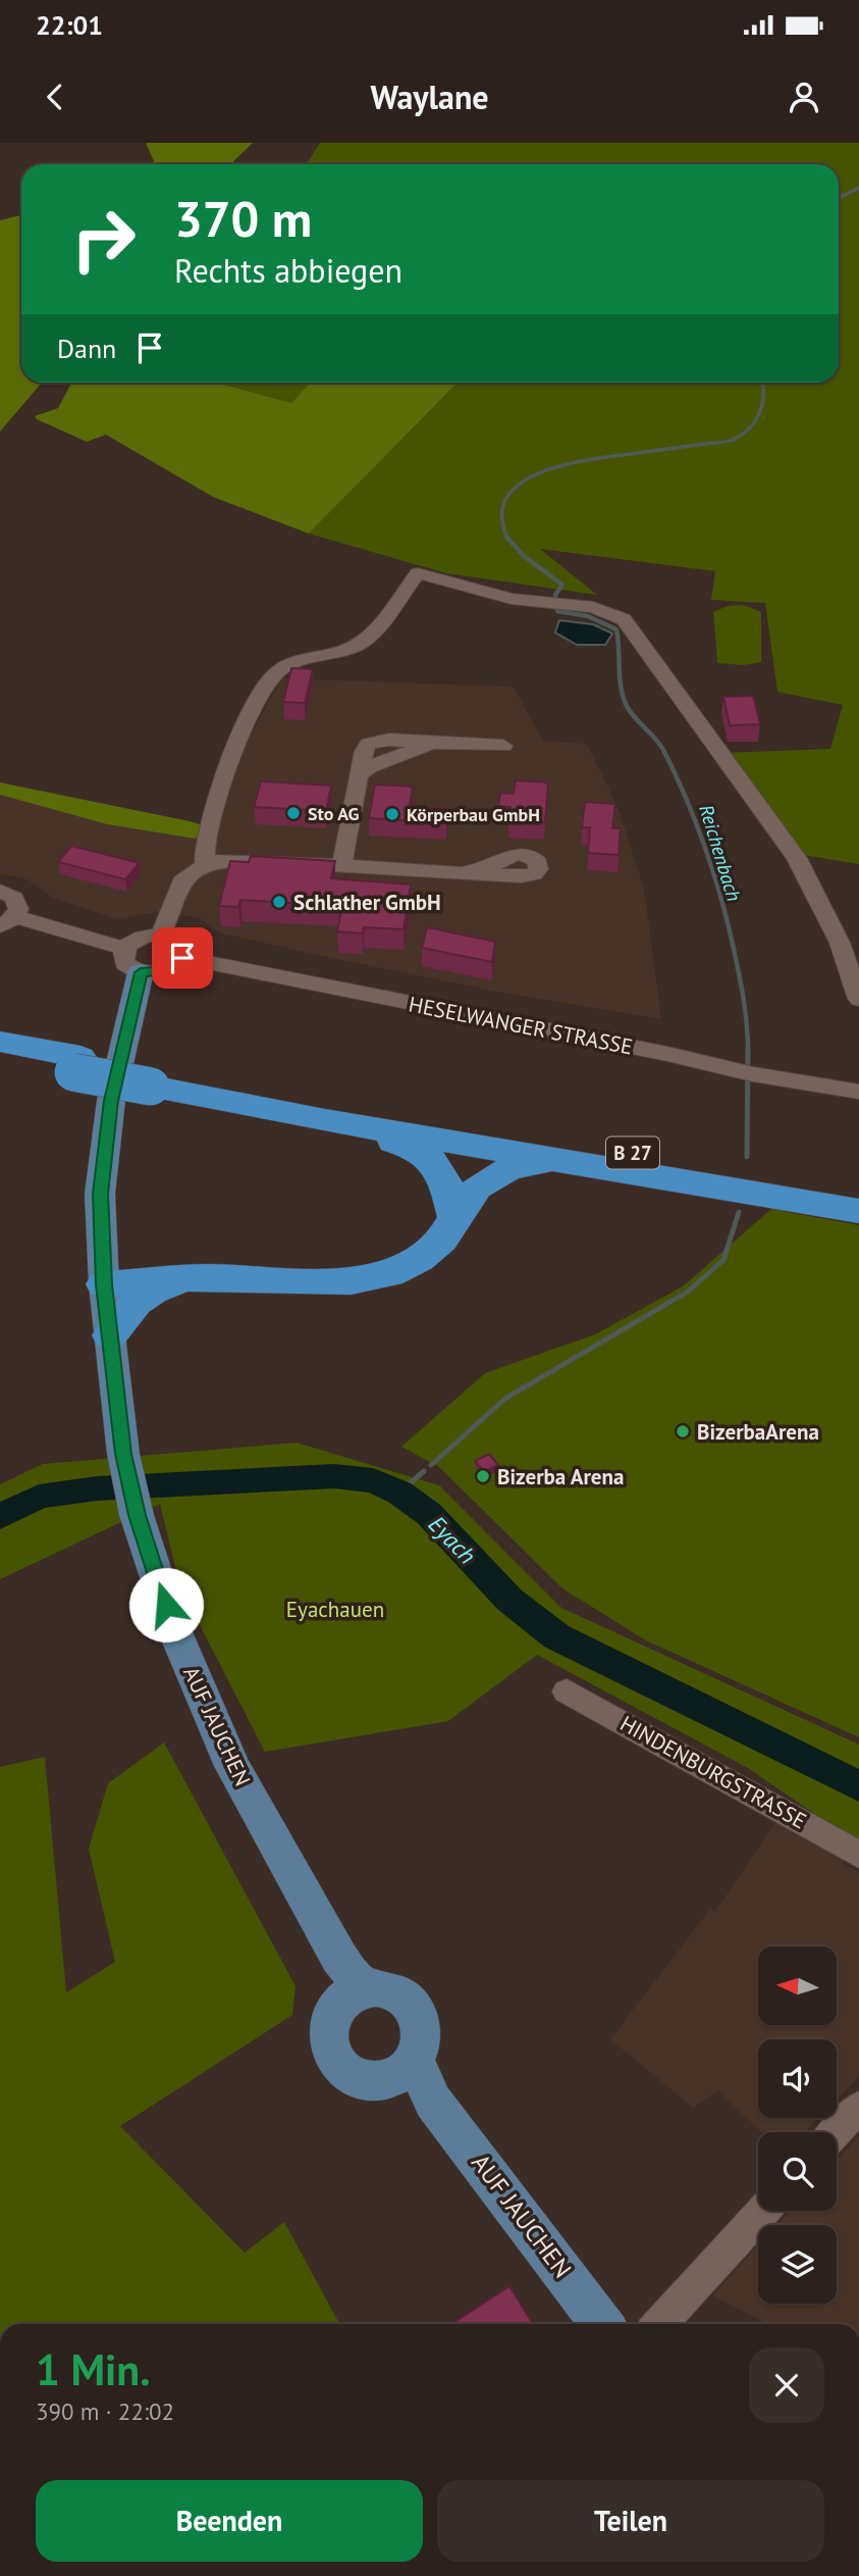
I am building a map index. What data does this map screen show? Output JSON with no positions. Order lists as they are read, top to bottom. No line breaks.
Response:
{"streets":{"highway":["B 27"],"main road":["AUF JAUCHEN"],"street":["HESELWANGER STRASSE","HINDENBURGSTRASSE"]},"water":["Reichenbach","Eyach"],"parks":["Eyachauen"],"places":["Sto AG","Körperbau GmbH","Schlather GmbH","BizerbaArena","Bizerba Arena"],"north":"left","page":{"status":"22:01","header":"Waylane","turn":["370 m","Rechts abbiegen"],"then":"Dann","heading":["1 Min.","390 m · 22:02"],"buttons":["Beenden","Teilen"]}}
